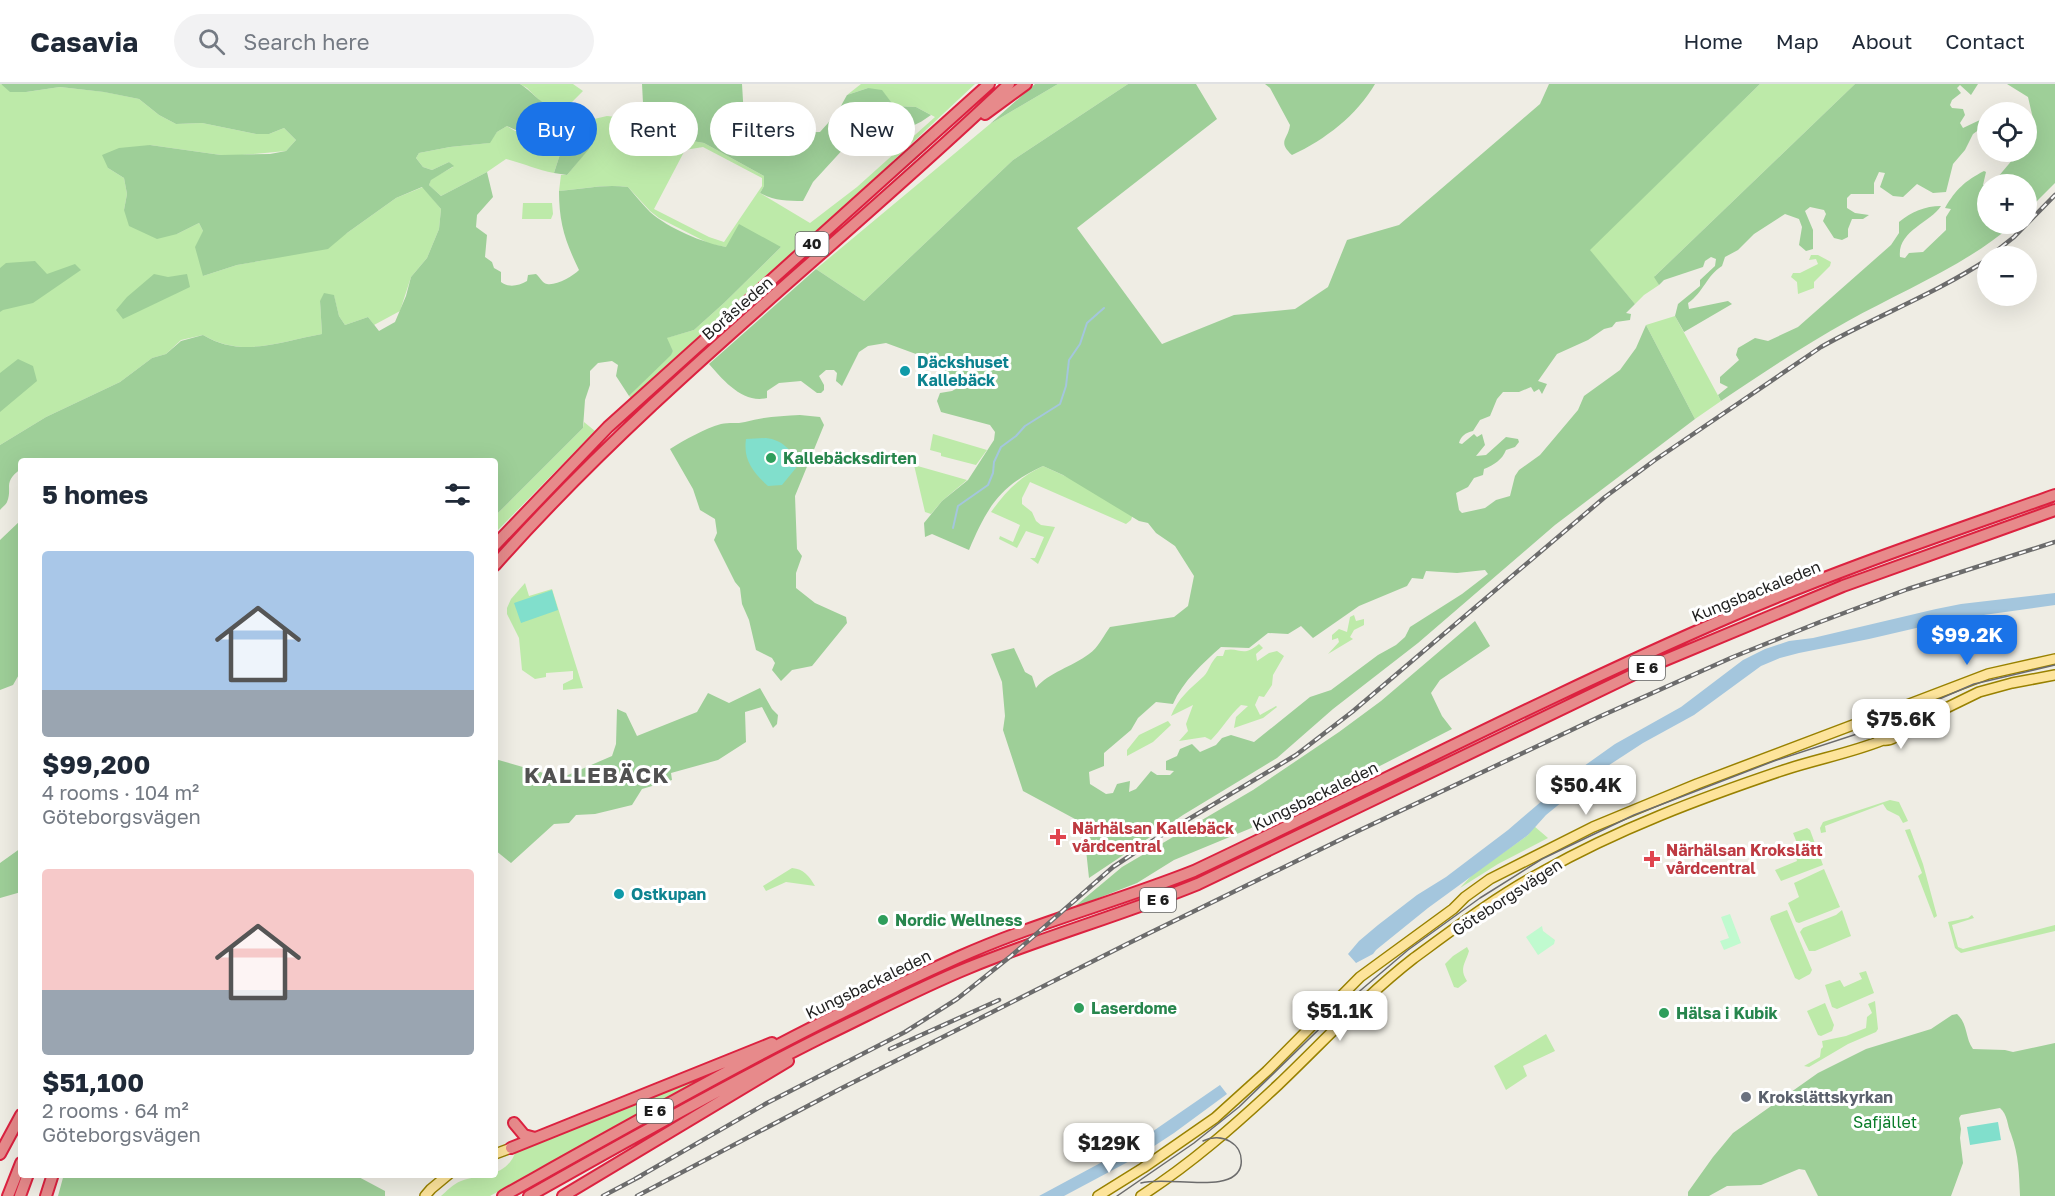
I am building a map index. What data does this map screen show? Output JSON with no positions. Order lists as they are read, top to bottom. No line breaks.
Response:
{"streets":{"highway":["40","Boråsleden","Kungsbackaleden","E 6"],"main road":["Göteborgsvägen"]},"districts":["KALLEBÄCK"],"parks":["Safjället"],"places":{"other":["Däckshuset Kallebäck","Kallebäcksdirten","Ostkupan","Nordic Wellness","Laserdome","Hälsa i Kubik","Krokslättskyrkan"],"health":["Närhälsan Kallebäck vårdcentral","Närhälsan Krokslätt vårdcentral"]},"page":{"header":"Casavia","search":"Search here","nav":["Home","Map","About","Contact"],"map_buttons":["+","−"],"chip":["Buy","Rent","Filters","New"],"heading":"5 homes","list":[{"name":"$99,200","note":"4 rooms · 104 m² · Göteborgsvägen"},{"name":"$51,100","note":"2 rooms · 64 m² · Göteborgsvägen"}],"price":["$99.2K","$75.6K","$50.4K","$51.1K","$129K"]}}
